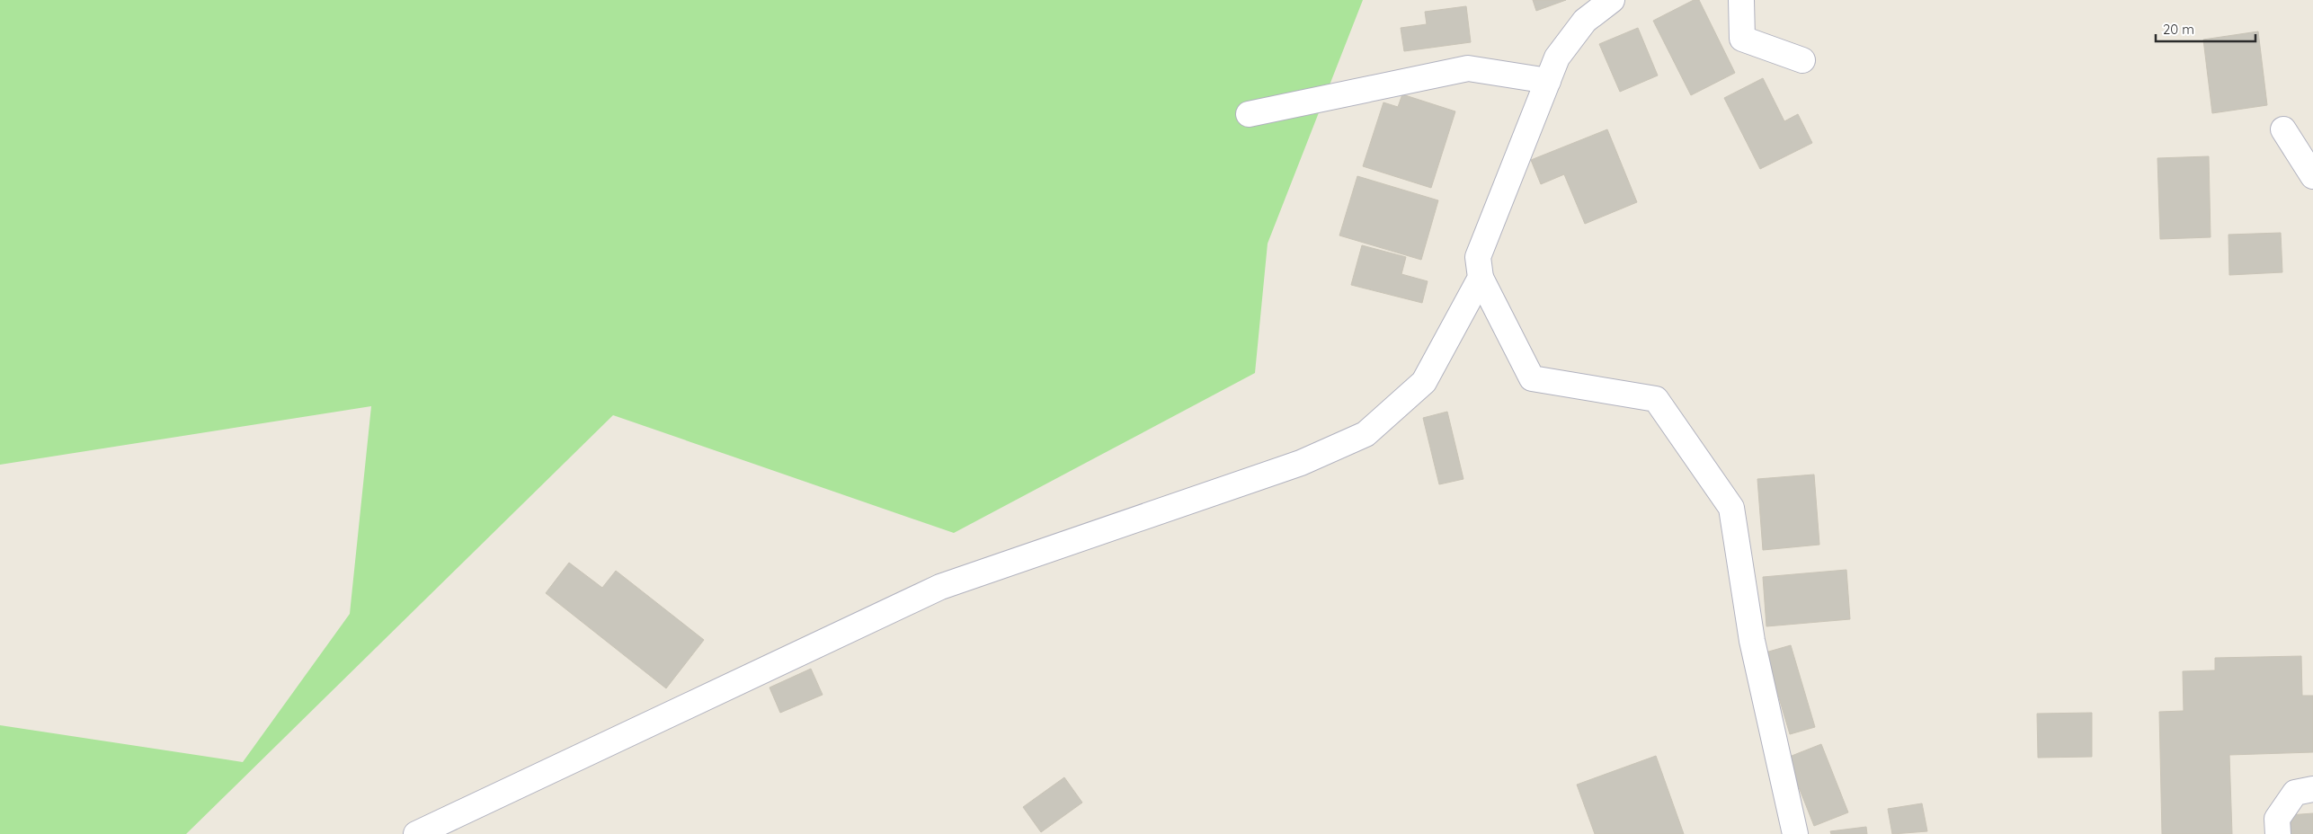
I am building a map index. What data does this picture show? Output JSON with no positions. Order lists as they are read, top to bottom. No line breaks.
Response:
{"scale_bar":"20 m"}
